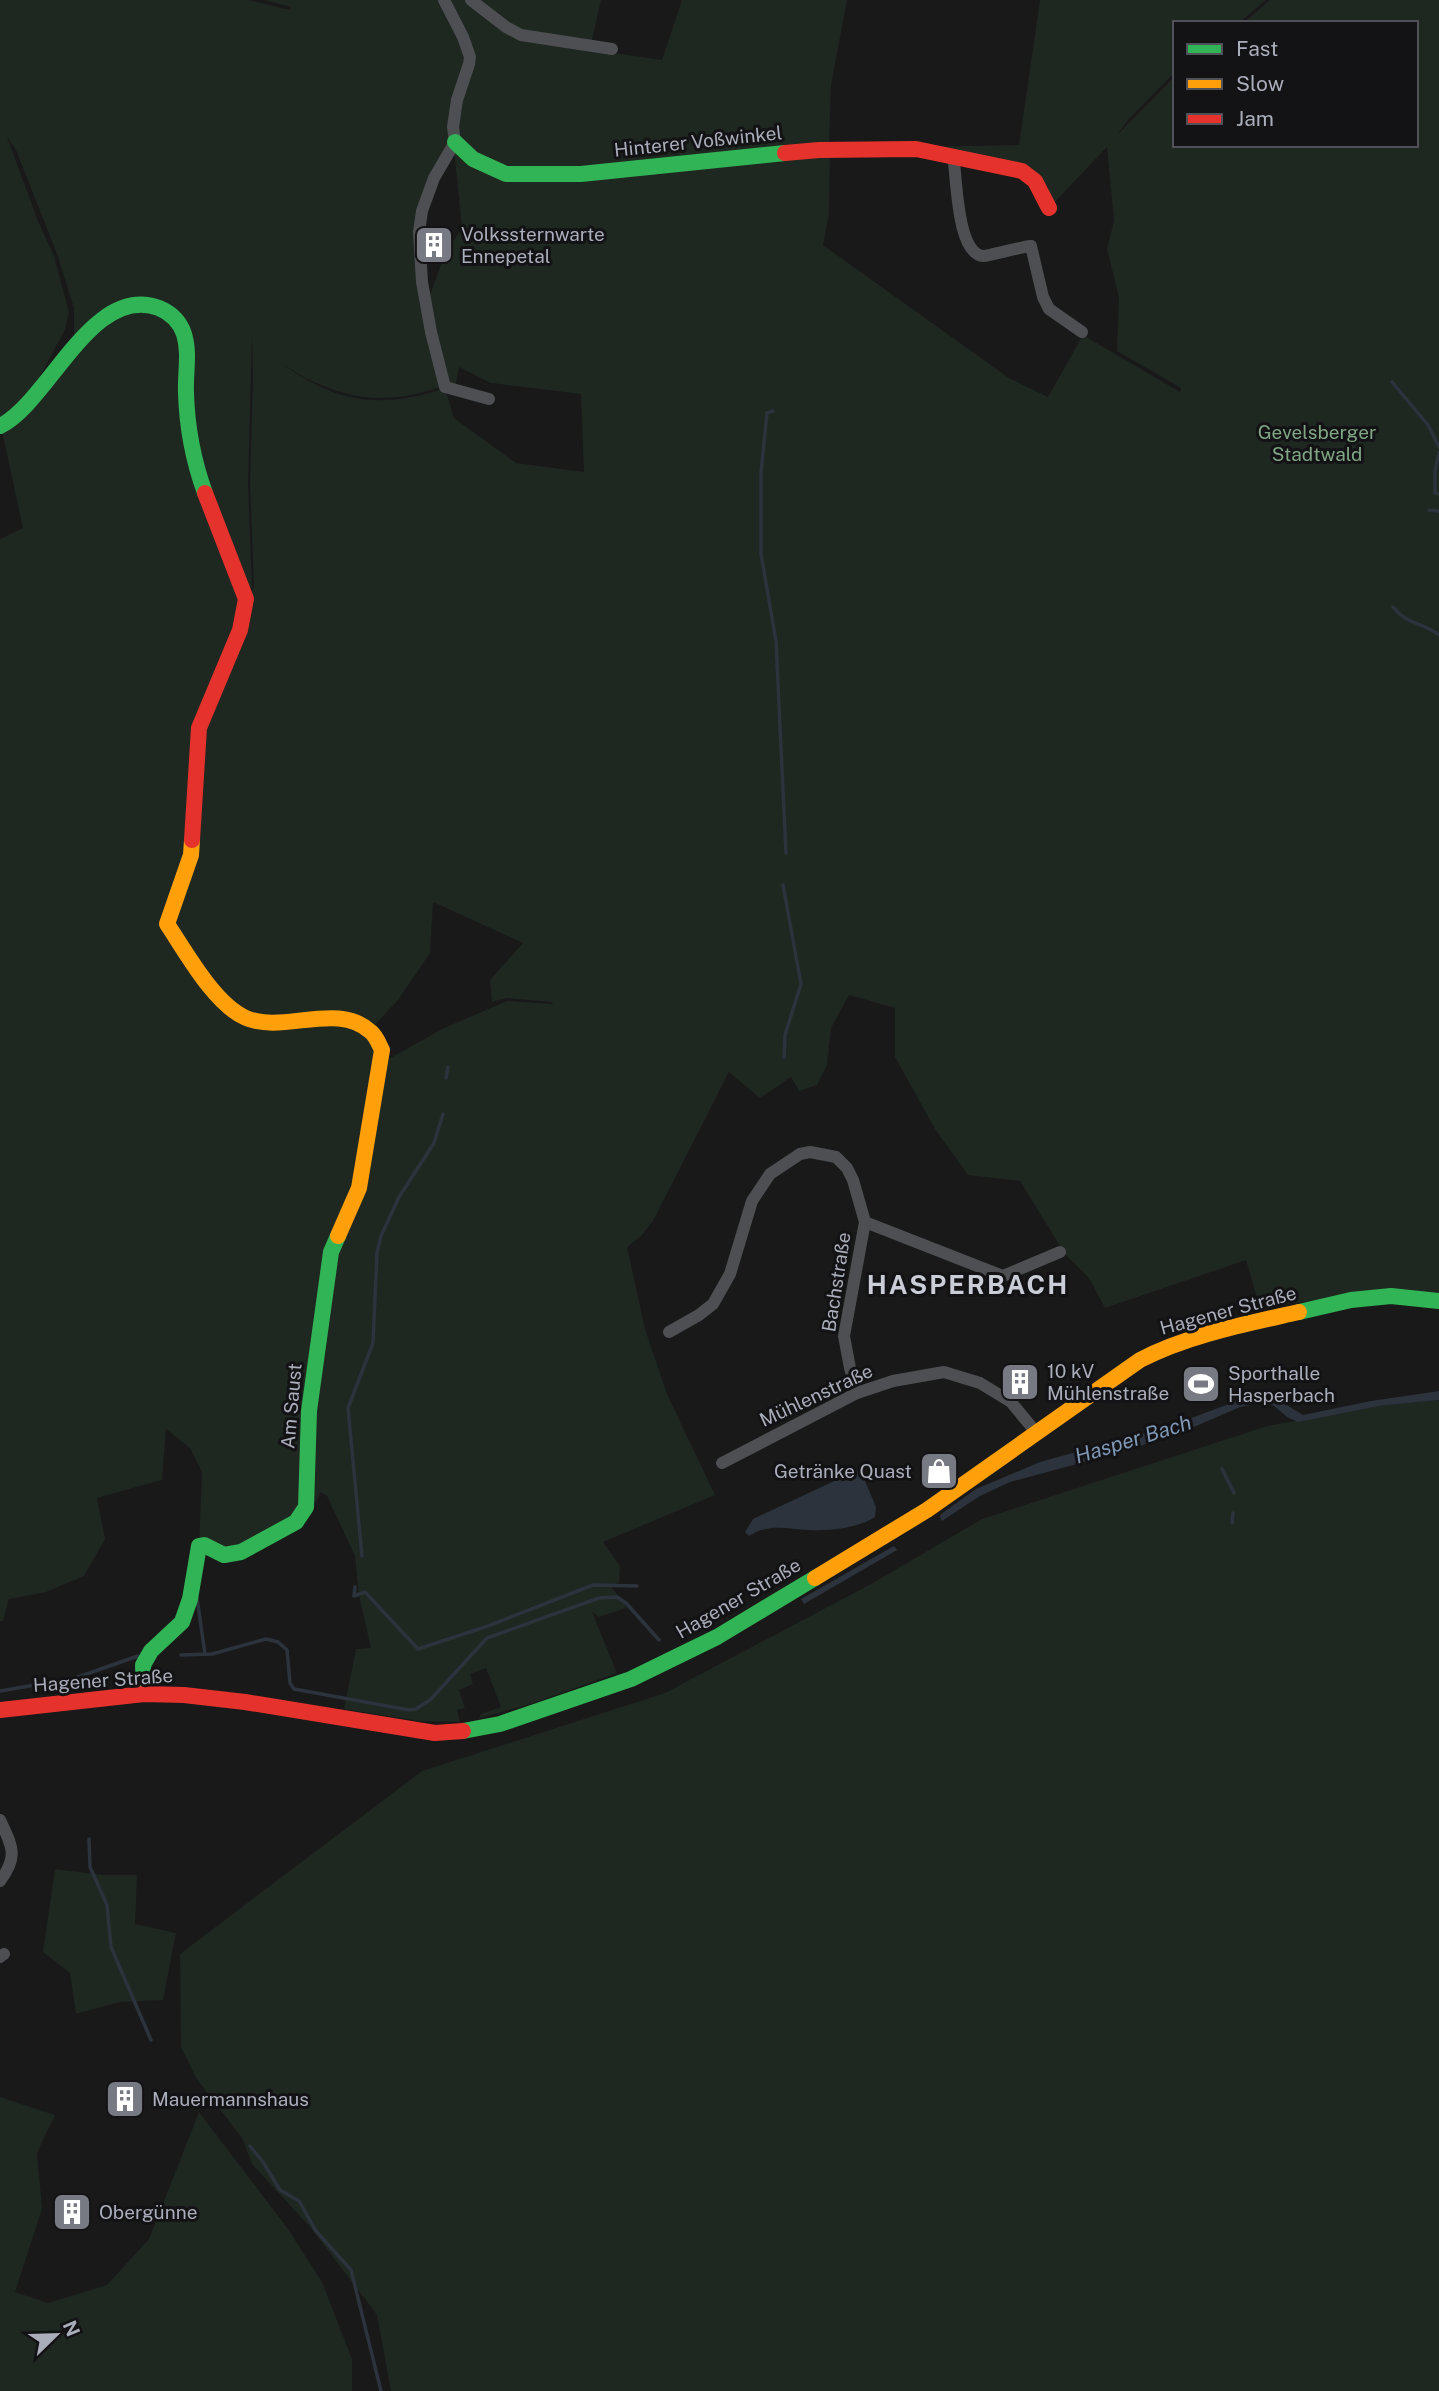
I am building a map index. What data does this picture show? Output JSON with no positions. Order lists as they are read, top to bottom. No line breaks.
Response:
{"streets":{"street":["Hinterer Voßwinkel","Bachstraße","Hagener Straße","Mühlenstraße","Am Saust"]},"crossings":[["Bachstraße","Mühlenstraße"],["Hagener Straße","Mühlenstraße"],["Hagener Straße","Am Saust"]],"districts":["HASPERBACH"],"water":["Hasper Bach"],"parks":["Gevelsberger Stadtwald"],"places":{"building":["Volkssternwarte Ennepetal","10 kV Mühlenstraße","Mauermannshaus","Obergünne"],"sports":["Sporthalle Hasperbach"],"shop":["Getränke Quast"]},"legend":["Fast","Slow","Jam"],"north":"top right"}
